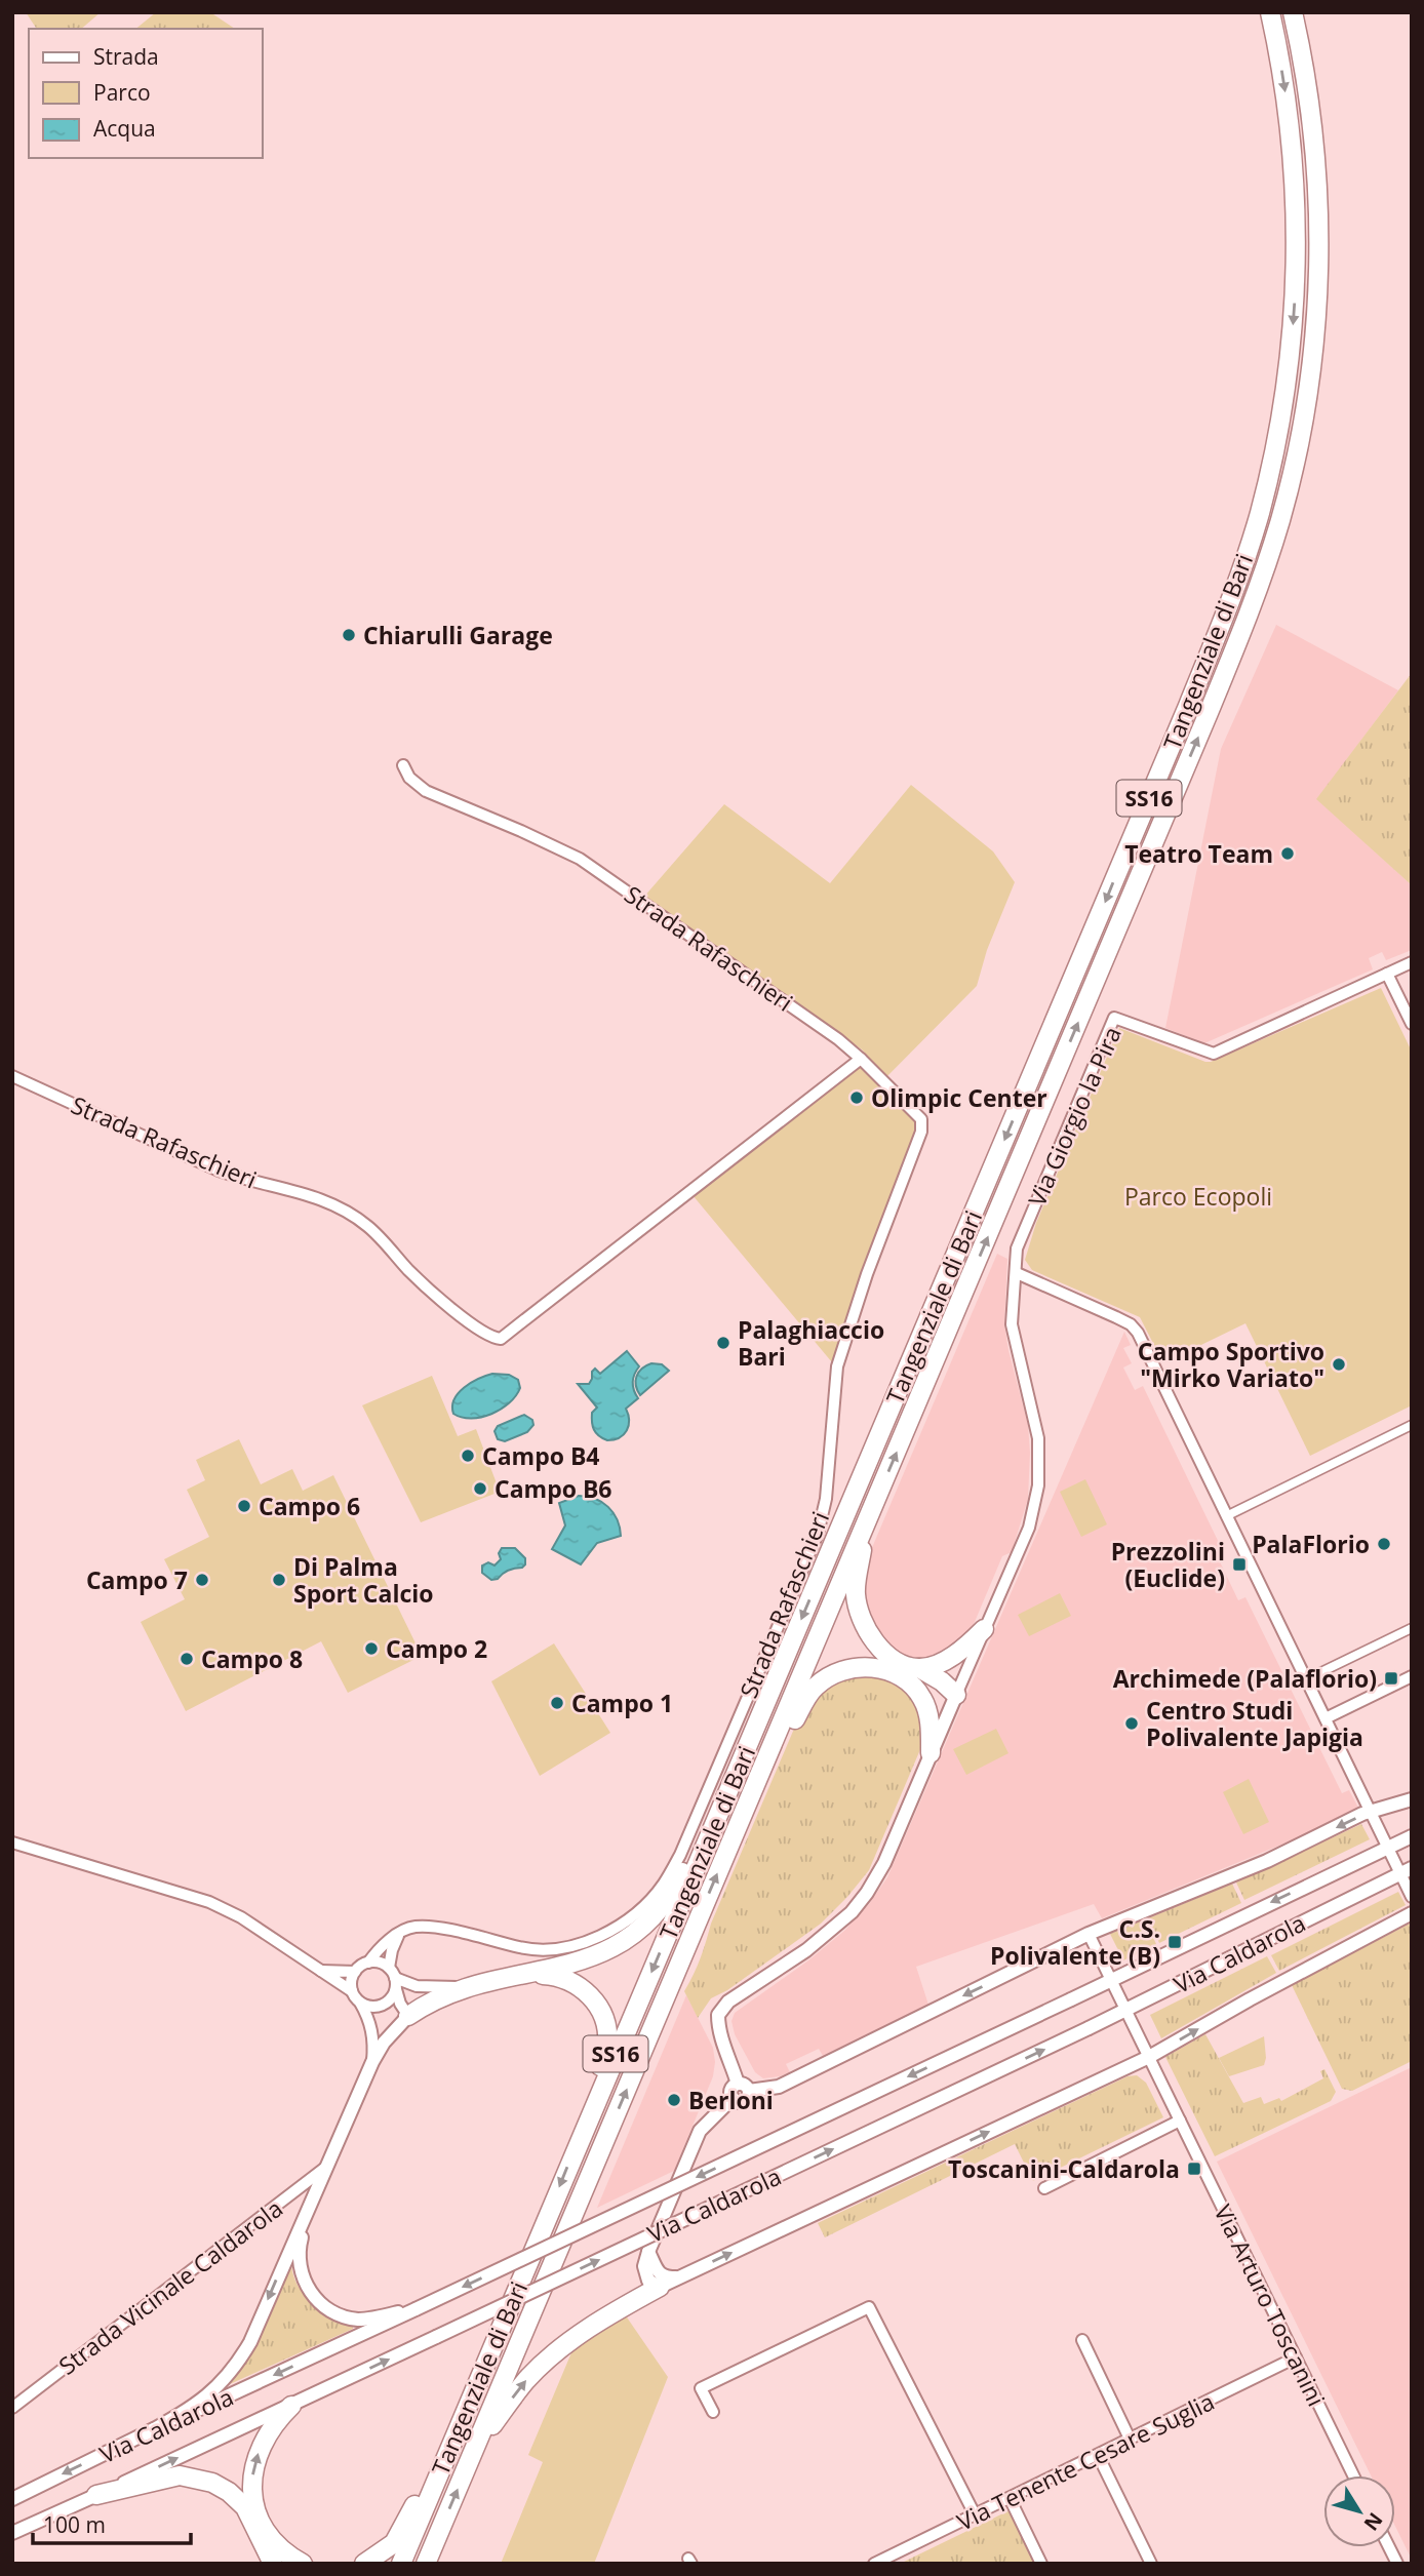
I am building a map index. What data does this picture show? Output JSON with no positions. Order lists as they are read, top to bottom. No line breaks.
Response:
{"streets":{"highway":["Tangenziale di Bari","SS16"],"street":["Strada Rafaschieri","Via Giorgio la Pira","Via Caldarola","Strada Vicinale Caldarola","Via Arturo Toscanini","Via Tenente Cesare Suglia"]},"crossings":[["Tangenziale di Bari","SS16"],["SS16","Via Caldarola"],["Via Caldarola","Via Arturo Toscanini"],["Via Arturo Toscanini","Via Tenente Cesare Suglia"]],"parks":["Parco Ecopoli"],"places":{"other":["Chiarulli Garage","Teatro Team","Olimpic Center","Palaghiaccio Bari","Campo Sportivo \"Mirko Variato\"","Campo B4","Campo B6","Campo 6","PalaFlorio","Campo 7","Di Palma Sport Calcio","Campo 2","Campo 8","Campo 1","Centro Studi Polivalente Japigia","Berloni"],"transit":["Prezzolini (Euclide)","Archimede (Palaflorio)","C.S. Polivalente (B)","Toscanini-Caldarola"]},"legend":["Strada","Parco","Acqua"],"scale_bar":"100 m","north":"bottom right"}
